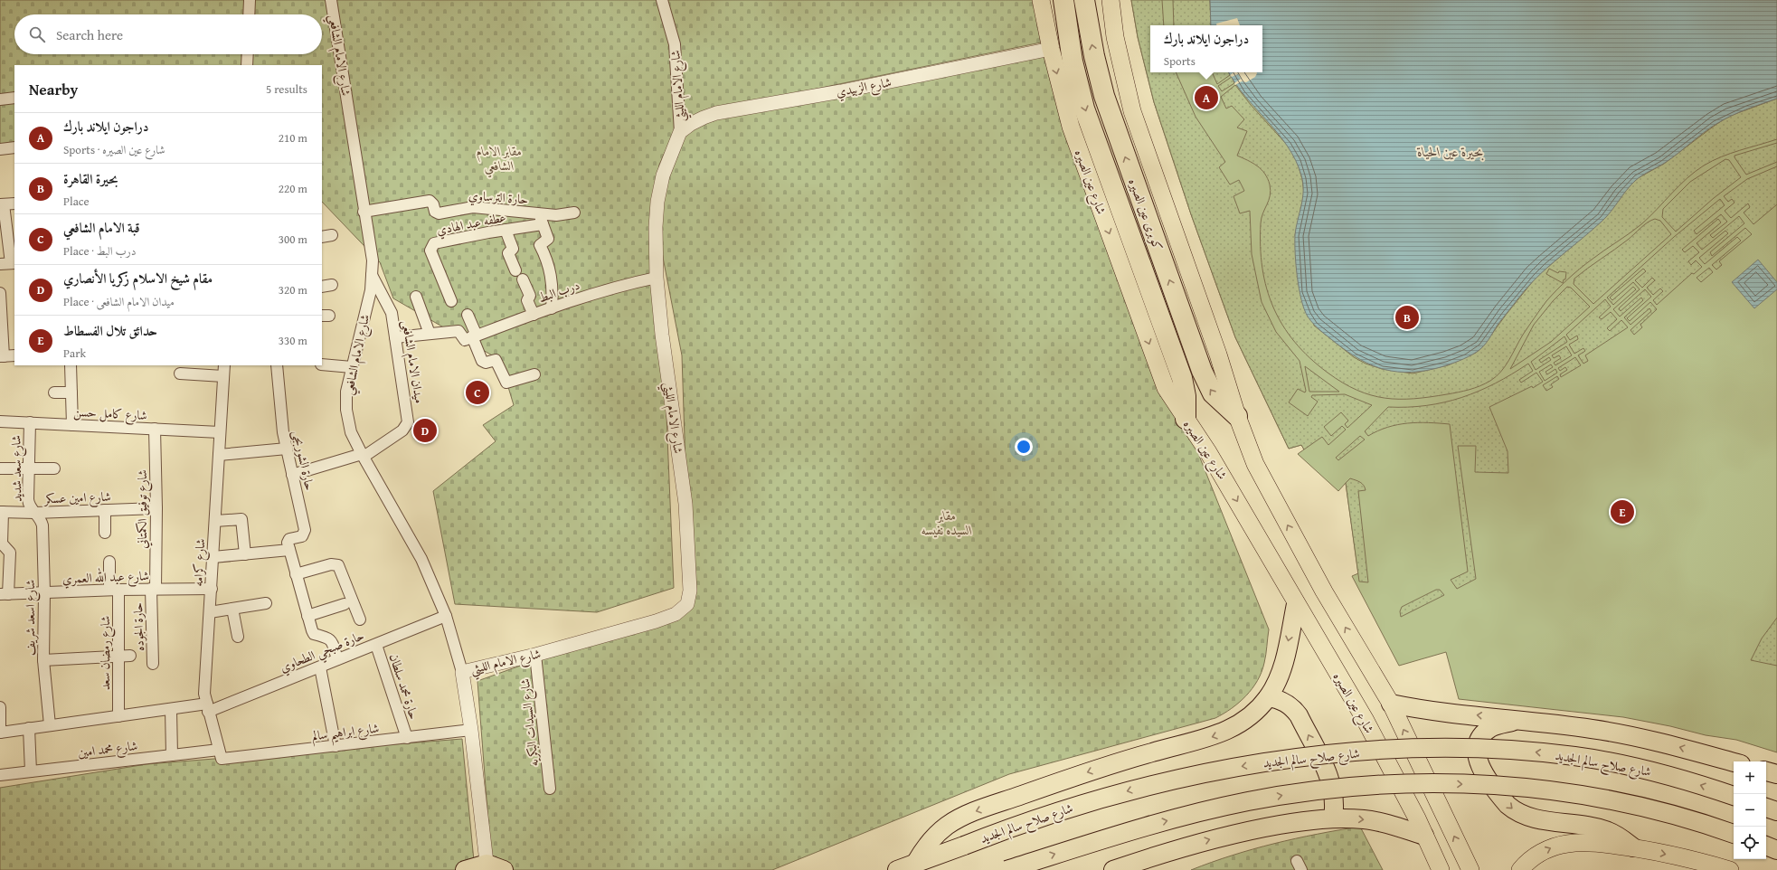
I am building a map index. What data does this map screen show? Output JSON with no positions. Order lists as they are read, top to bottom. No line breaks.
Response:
{"streets":{"highway":["كوبرى عين الصيره","شارع صلاح سالم الجديد"],"main road":["شارع عين الصيره"],"street":["شارع الامام الشافعي","شارع الامام الليثي","شارع الزبيدي","حارة الترساوي","عطفه عبد الهادي","درب البط","ميدان الامام الشافعى","شارع كامل حسن","حارة الشوربجى","شارع سعد شديد","شارع امين عسكر","شارع توفيق الكمتاني","شارع كرامه","شارع عبد الله العمري","شارع اسعد شريف","حارة الجوده","حارة صبحي الطحاوي","شارع رمضان سعد","حارة محمد سلطان","شارع السيدات البكريه","شارع ابراهيم سالم","شارع محمد امين"]},"crossings":[["شارع الامام الشافعي","شارع الامام الليثي"],["شارع الامام الشافعي","حارة الترساوي"],["شارع الامام الشافعي","ميدان الامام الشافعى"],["شارع الامام الشافعي","حارة صبحي الطحاوي"],["شارع الامام الشافعي","شارع ابراهيم سالم"],["شارع الامام الليثي","شارع الزبيدي"],["شارع الامام الليثي","درب البط"],["شارع الامام الليثي","شارع السيدات البكريه"],["شارع الزبيدي","شارع عين الصيره"],["شارع عين الصيره","كوبرى عين الصيره"],["شارع كامل حسن","شارع سعد شديد"],["شارع كامل حسن","شارع توفيق الكمتاني"],["شارع كامل حسن","شارع كرامه"],["شارع سعد شديد","شارع امين عسكر"],["شارع سعد شديد","شارع اسعد شريف"],["شارع امين عسكر","شارع توفيق الكمتاني"],["شارع امين عسكر","شارع اسعد شريف"],["شارع توفيق الكمتاني","شارع عبد الله العمري"],["شارع توفيق الكمتاني","حارة الجوده"],["شارع كرامه","شارع عبد الله العمري"],["شارع كرامه","حارة صبحي الطحاوي"],["شارع كرامه","شارع ابراهيم سالم"],["شارع كرامه","شارع محمد امين"],["شارع عبد الله العمري","شارع اسعد شريف"],["شارع عبد الله العمري","حارة الجوده"],["شارع عبد الله العمري","شارع رمضان سعد"],["شارع اسعد شريف","حارة صبحي الطحاوي"],["حارة صبحي الطحاوي","شارع رمضان سعد"],["حارة صبحي الطحاوي","حارة محمد سلطان"],["حارة محمد سلطان","شارع ابراهيم سالم"],["شارع ابراهيم سالم","شارع محمد امين"]],"water":["بحيرة عين الحياة"],"parks":["مقابر الامام الشافعي","مقابر السيده نفيسه"],"page":{"search":"Search here","popup":["دراجون ايلاند بارك","Sports"],"heading":["Nearby","5 results"],"pins":["A","B","C","D","E"],"list":[{"mark":"A","name":"دراجون ايلاند بارك","note":"Sports · شارع عين الصيره","value":"210 m"},{"mark":"B","name":"بحيرة القاهرة","note":"Place","value":"220 m"},{"mark":"C","name":"قبة الامام الشافعي","note":"Place · درب البط","value":"300 m"},{"mark":"D","name":"مقام شيخ الاسلام زكريا الأنصاري","note":"Place · ميدان الامام الشافعى","value":"320 m"},{"mark":"E","name":"حدائق تلال الفسطاط","note":"Park","value":"330 m"}],"map_buttons":["+","−"]}}
